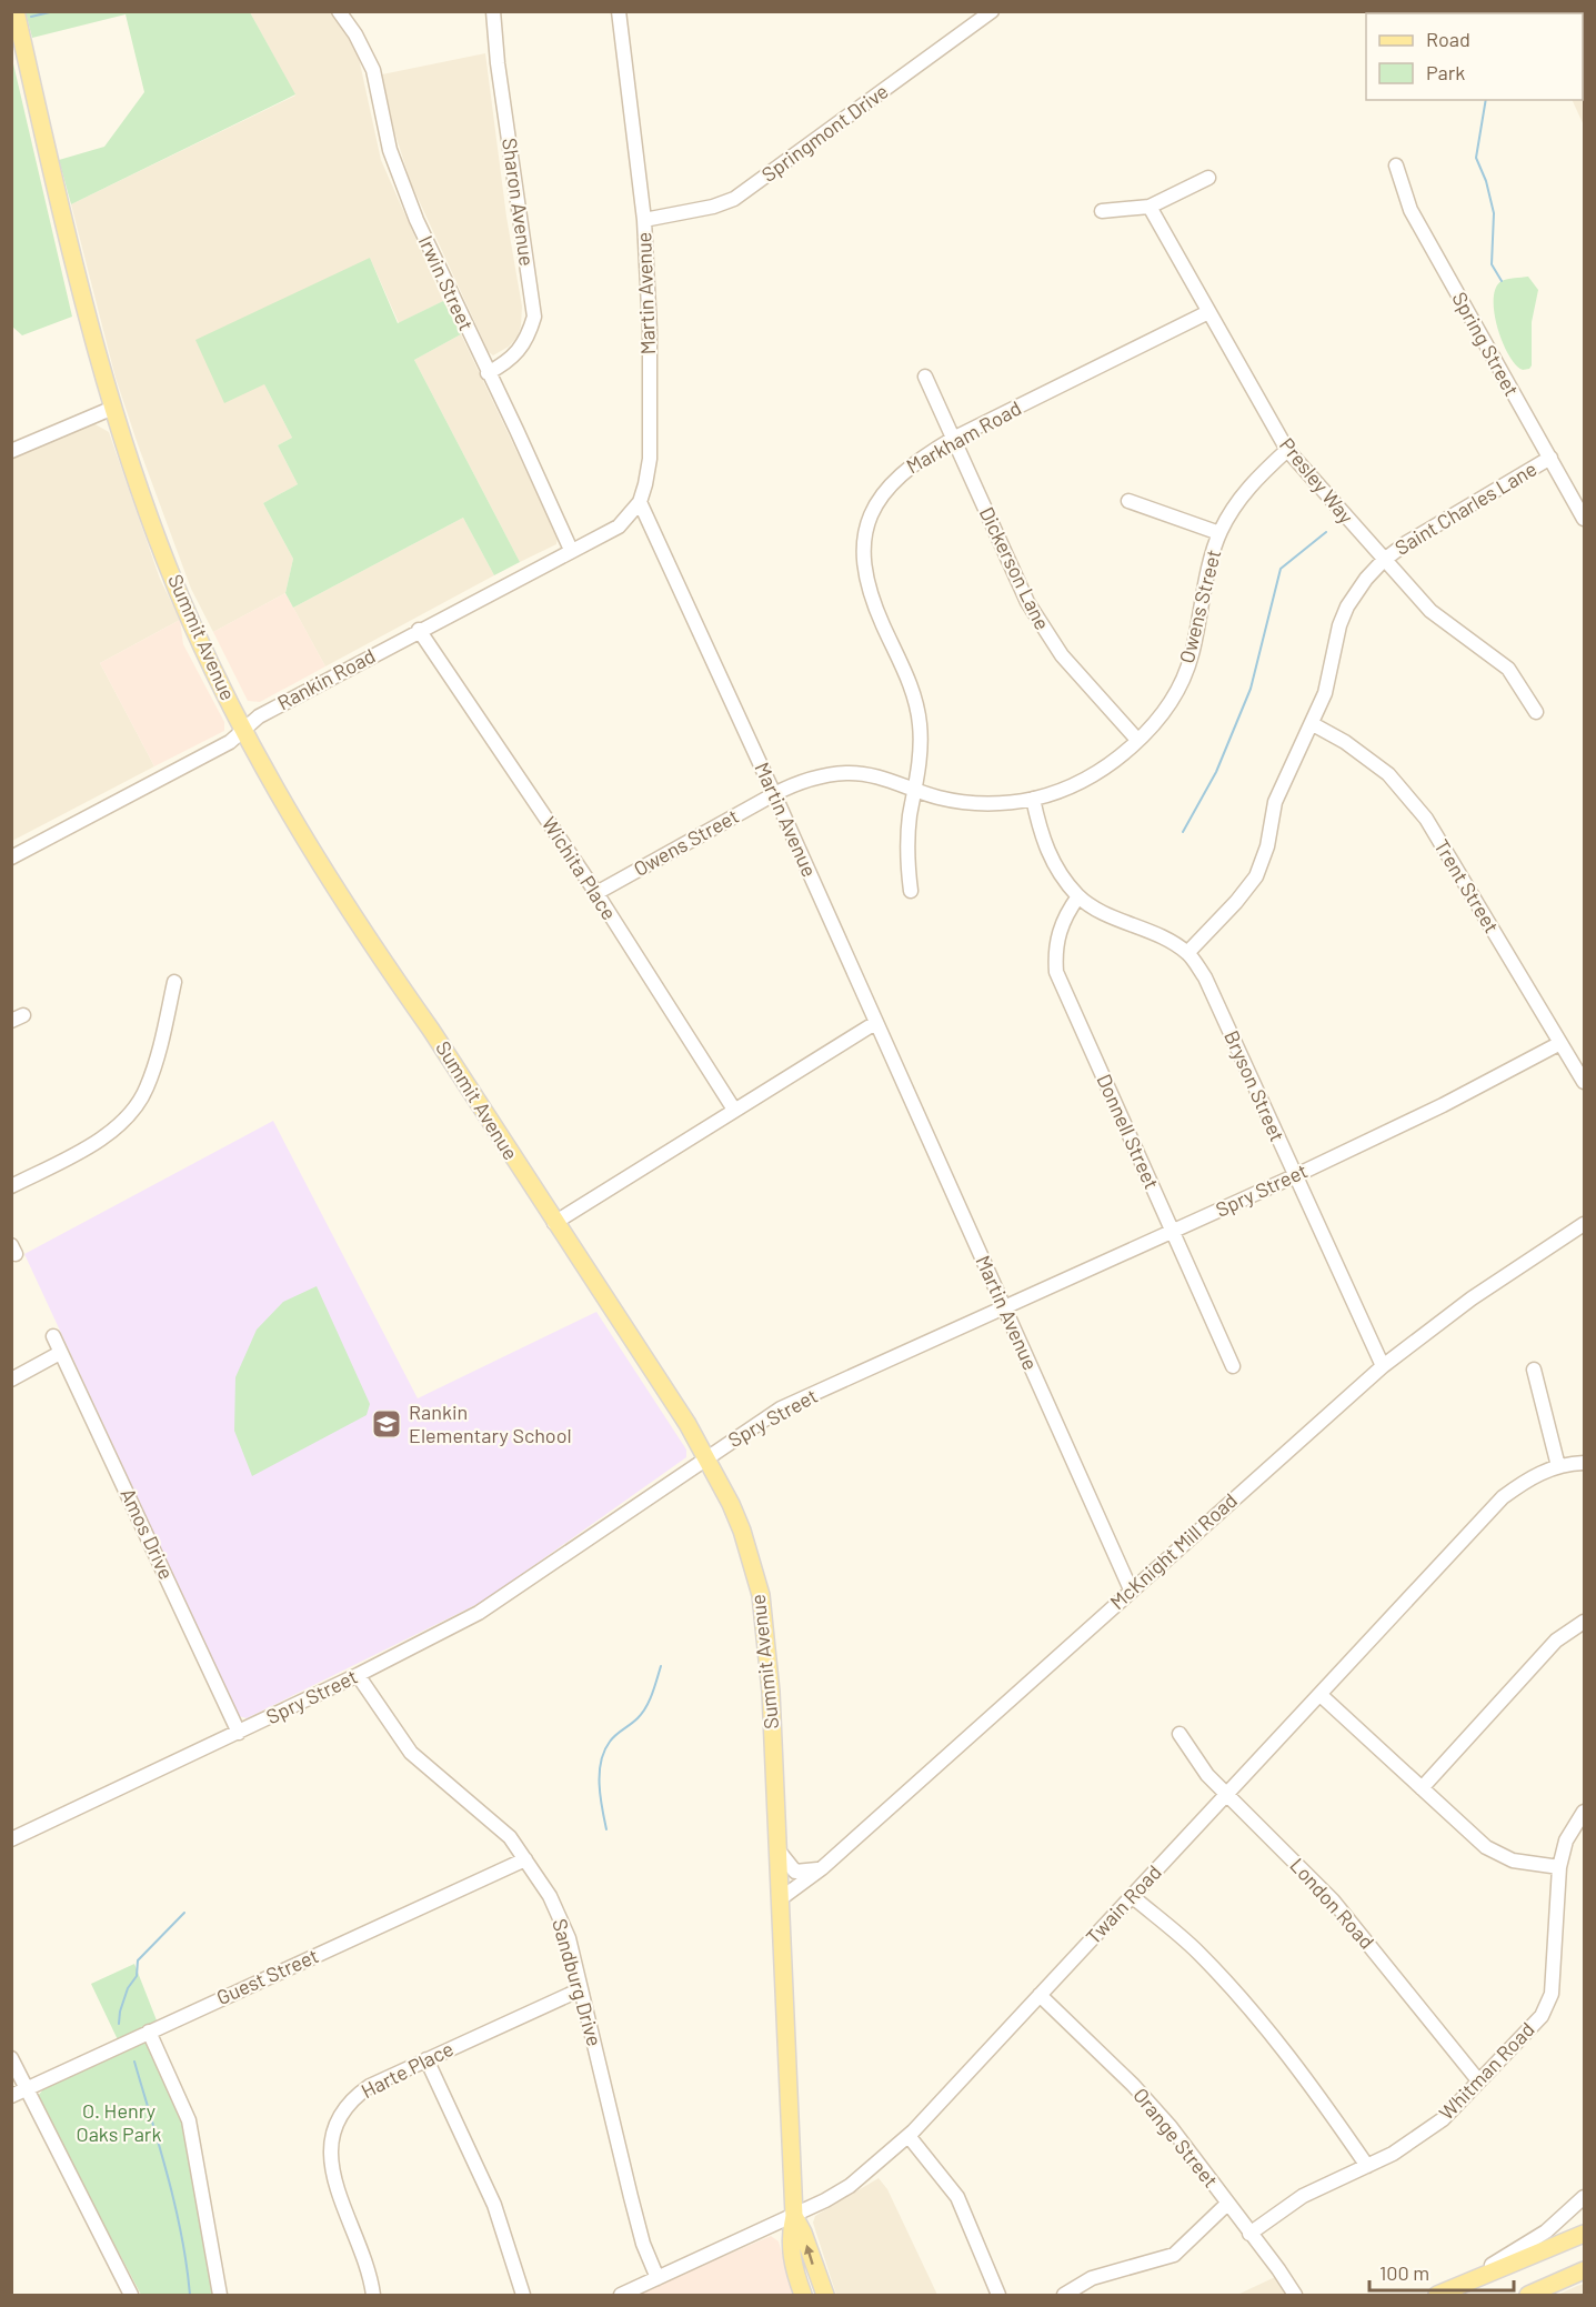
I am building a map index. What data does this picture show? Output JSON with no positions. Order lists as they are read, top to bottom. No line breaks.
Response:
{"streets":{"main road":["Summit Avenue"],"street":["Springmont Drive","Sharon Avenue","Irwin Street","Martin Avenue","Spring Street","Markham Road","Presley Way","Saint Charles Lane","Dickerson Lane","Owens Street","Rankin Road","Wichita Place","Trent Street","Bryson Street","Donnell Street","Spry Street","Amos Drive","McKnight Mill Road","London Road","Twain Road","Guest Street","Sandburg Drive","Harte Place","Whitman Road","Orange Street"]},"crossings":[["Springmont Drive","Martin Avenue"],["Sharon Avenue","Irwin Street"],["Irwin Street","Rankin Road"],["Martin Avenue","Owens Street"],["Martin Avenue","Rankin Road"],["Martin Avenue","Spry Street"],["Martin Avenue","McKnight Mill Road"],["Spring Street","Saint Charles Lane"],["Markham Road","Presley Way"],["Markham Road","Dickerson Lane"],["Markham Road","Owens Street"],["Presley Way","Saint Charles Lane"],["Presley Way","Owens Street"],["Saint Charles Lane","Trent Street"],["Saint Charles Lane","Bryson Street"],["Dickerson Lane","Owens Street"],["Owens Street","Wichita Place"],["Summit Avenue","Rankin Road"],["Summit Avenue","Spry Street"],["Summit Avenue","McKnight Mill Road"],["Summit Avenue","Twain Road"],["Rankin Road","Wichita Place"],["Trent Street","Spry Street"],["Bryson Street","Spry Street"],["Bryson Street","McKnight Mill Road"],["Donnell Street","Spry Street"],["Spry Street","Amos Drive"],["Spry Street","Sandburg Drive"],["London Road","Twain Road"],["London Road","Whitman Road"],["Twain Road","Sandburg Drive"],["Twain Road","Orange Street"],["Guest Street","Sandburg Drive"],["Sandburg Drive","Harte Place"],["Whitman Road","Orange Street"]],"parks":["O. Henry Oaks Park"],"places":{"school or university":["Rankin Elementary School"]},"legend":["Road","Park"],"scale_bar":"100 m"}
